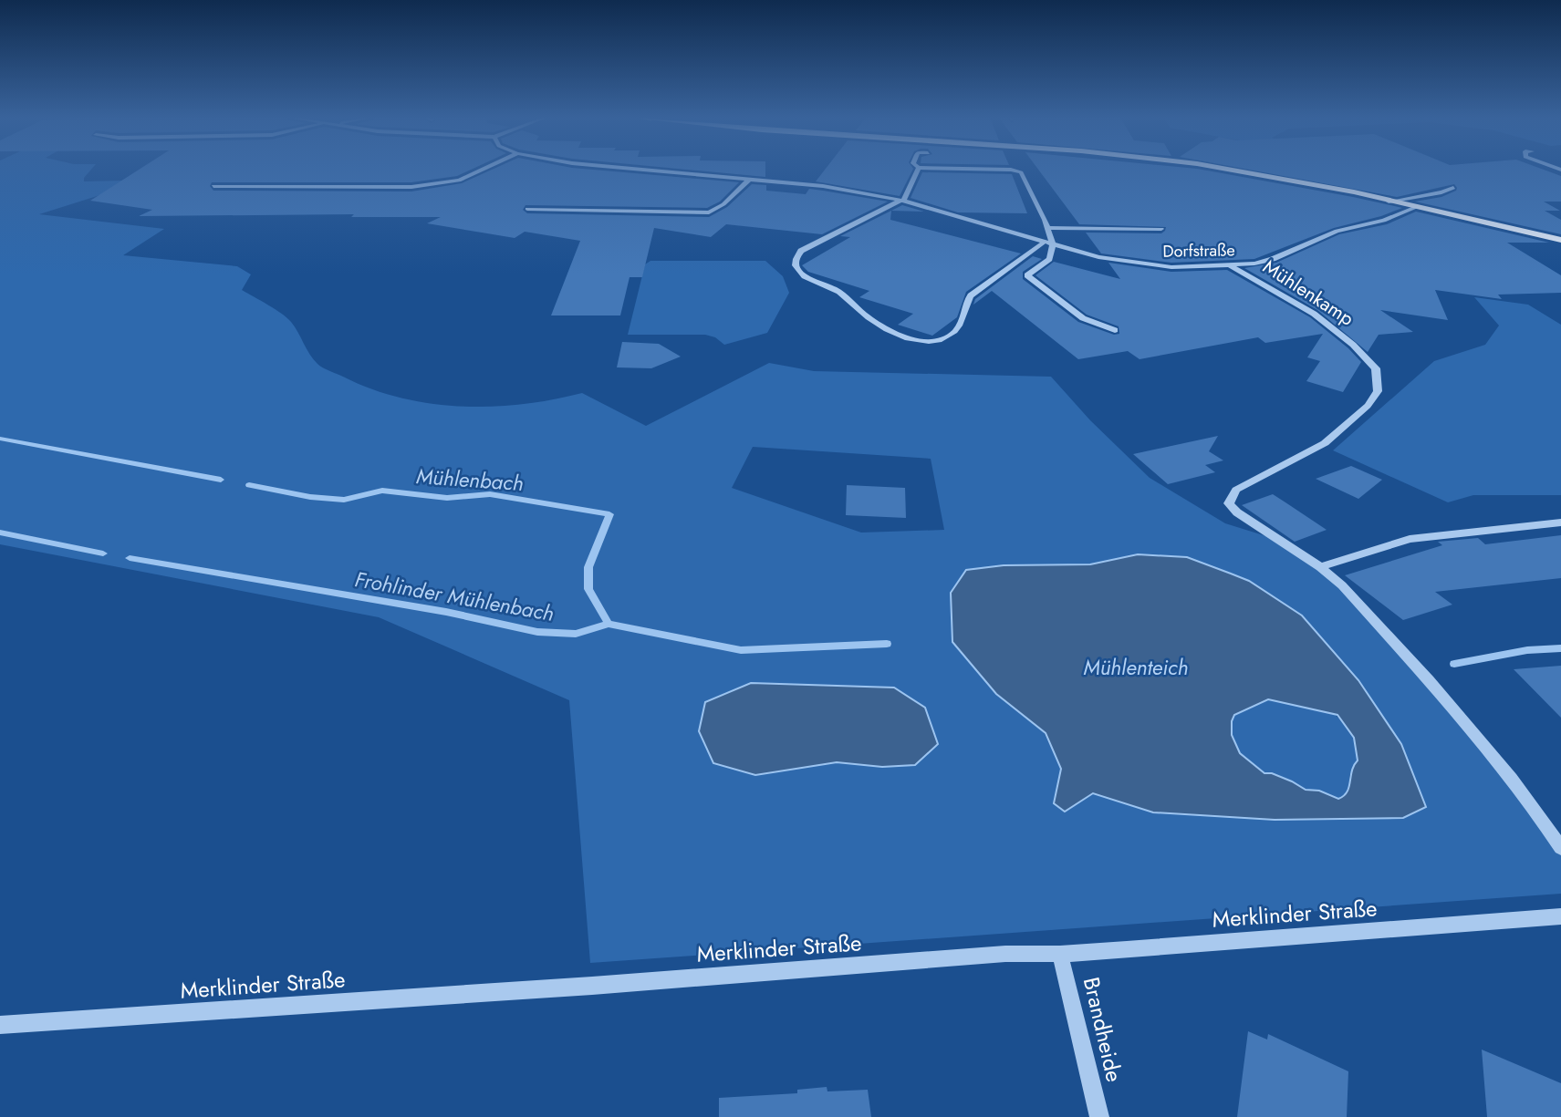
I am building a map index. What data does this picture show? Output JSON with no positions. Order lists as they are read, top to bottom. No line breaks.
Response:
{"streets":{"street":["Dorfstraße","Mühlenkamp","Merklinder Straße","Brandheide"]},"crossings":[["Dorfstraße","Mühlenkamp"],["Merklinder Straße","Brandheide"]],"water":["Mühlenbach","Frohlinder Mühlenbach","Mühlenteich"]}
